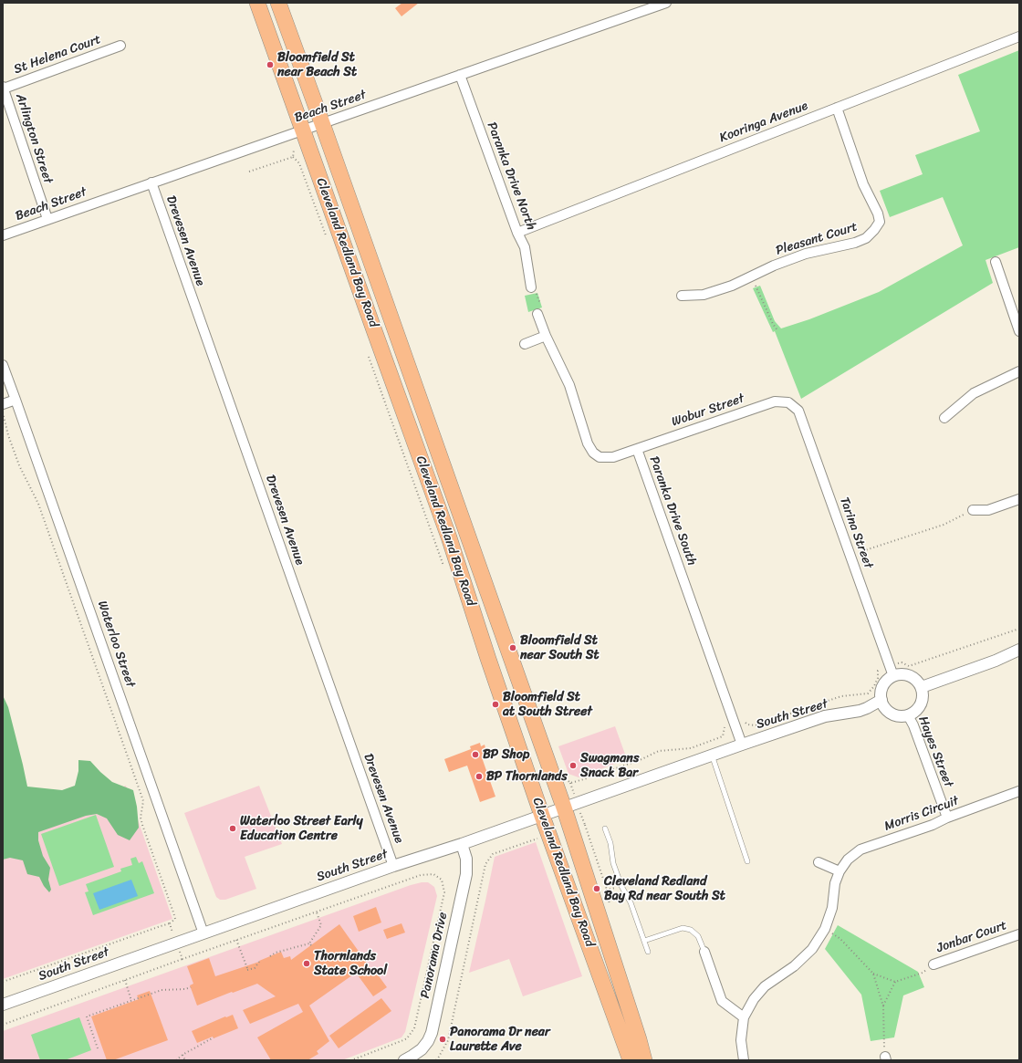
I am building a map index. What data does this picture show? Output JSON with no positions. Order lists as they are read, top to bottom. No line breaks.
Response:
{"streets":{"highway":["Cleveland Redland Bay Road"],"street":["St Helena Court","Beach Street","Kooringa Avenue","Arlington Street","Paranka Drive North","Pleasant Court","Drevesen Avenue","Wobur Street","Paranka Drive South","Tarina Street","Waterloo Street","South Street","Hayes Street","Morris Circuit","Jonbar Court","Panorama Drive"]},"crossings":[["St Helena Court","Arlington Street"],["Beach Street","Arlington Street"],["Beach Street","Paranka Drive North"],["Beach Street","Drevesen Avenue"],["Beach Street","Cleveland Redland Bay Road"],["Kooringa Avenue","Paranka Drive North"],["Kooringa Avenue","Pleasant Court"],["Drevesen Avenue","South Street"],["Cleveland Redland Bay Road","South Street"],["Wobur Street","Paranka Drive South"],["Wobur Street","Tarina Street"],["Paranka Drive South","South Street"],["Tarina Street","South Street"],["Tarina Street","Hayes Street"],["Waterloo Street","South Street"],["South Street","Hayes Street"],["South Street","Panorama Drive"],["Hayes Street","Morris Circuit"]],"places":["Bloomfield St near Beach St","Bloomfield St near South St","Bloomfield St at South Street","BP Shop","Swagmans Snack Bar","BP Thornlands","Waterloo Street Early Education Centre","Cleveland Redland Bay Rd near South St","Thornlands State School","Panorama Dr near Laurette Ave"]}
